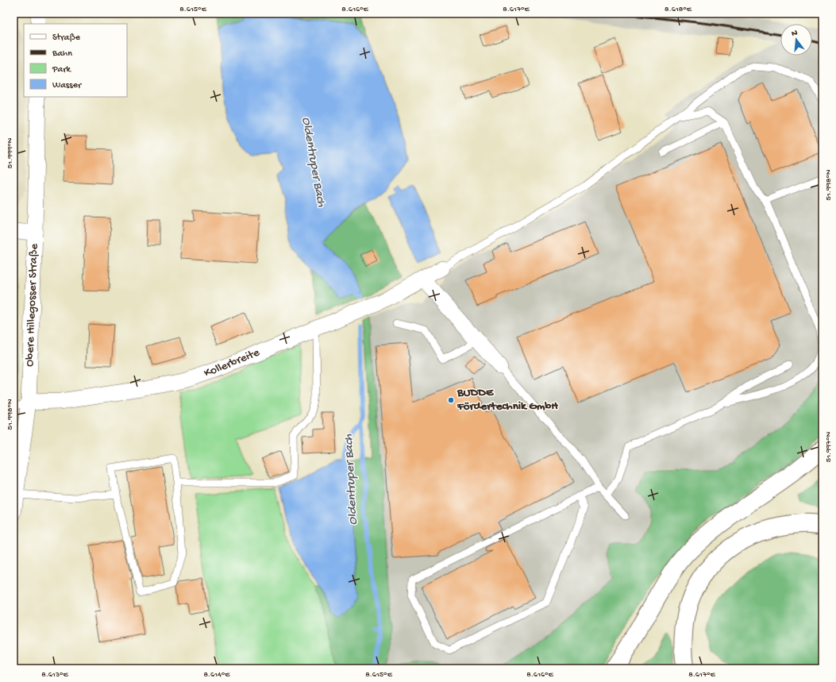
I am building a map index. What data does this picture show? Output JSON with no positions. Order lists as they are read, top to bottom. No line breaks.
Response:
{"streets":{"street":["Obere Hillegosser Straße","Kollerbreite"]},"crossings":[["Obere Hillegosser Straße","Kollerbreite"]],"water":["Oldentruper Bach"],"places":["BUDDE Fördertechnik GmbH"],"legend":["Straße","Bahn","Park","Wasser"],"north":"top","coordinates":["8.615°E","8.616°E","8.617°E","8.618°E","51.999°N","51.998°N","51.997°N","8.613°E","8.614°E"]}
